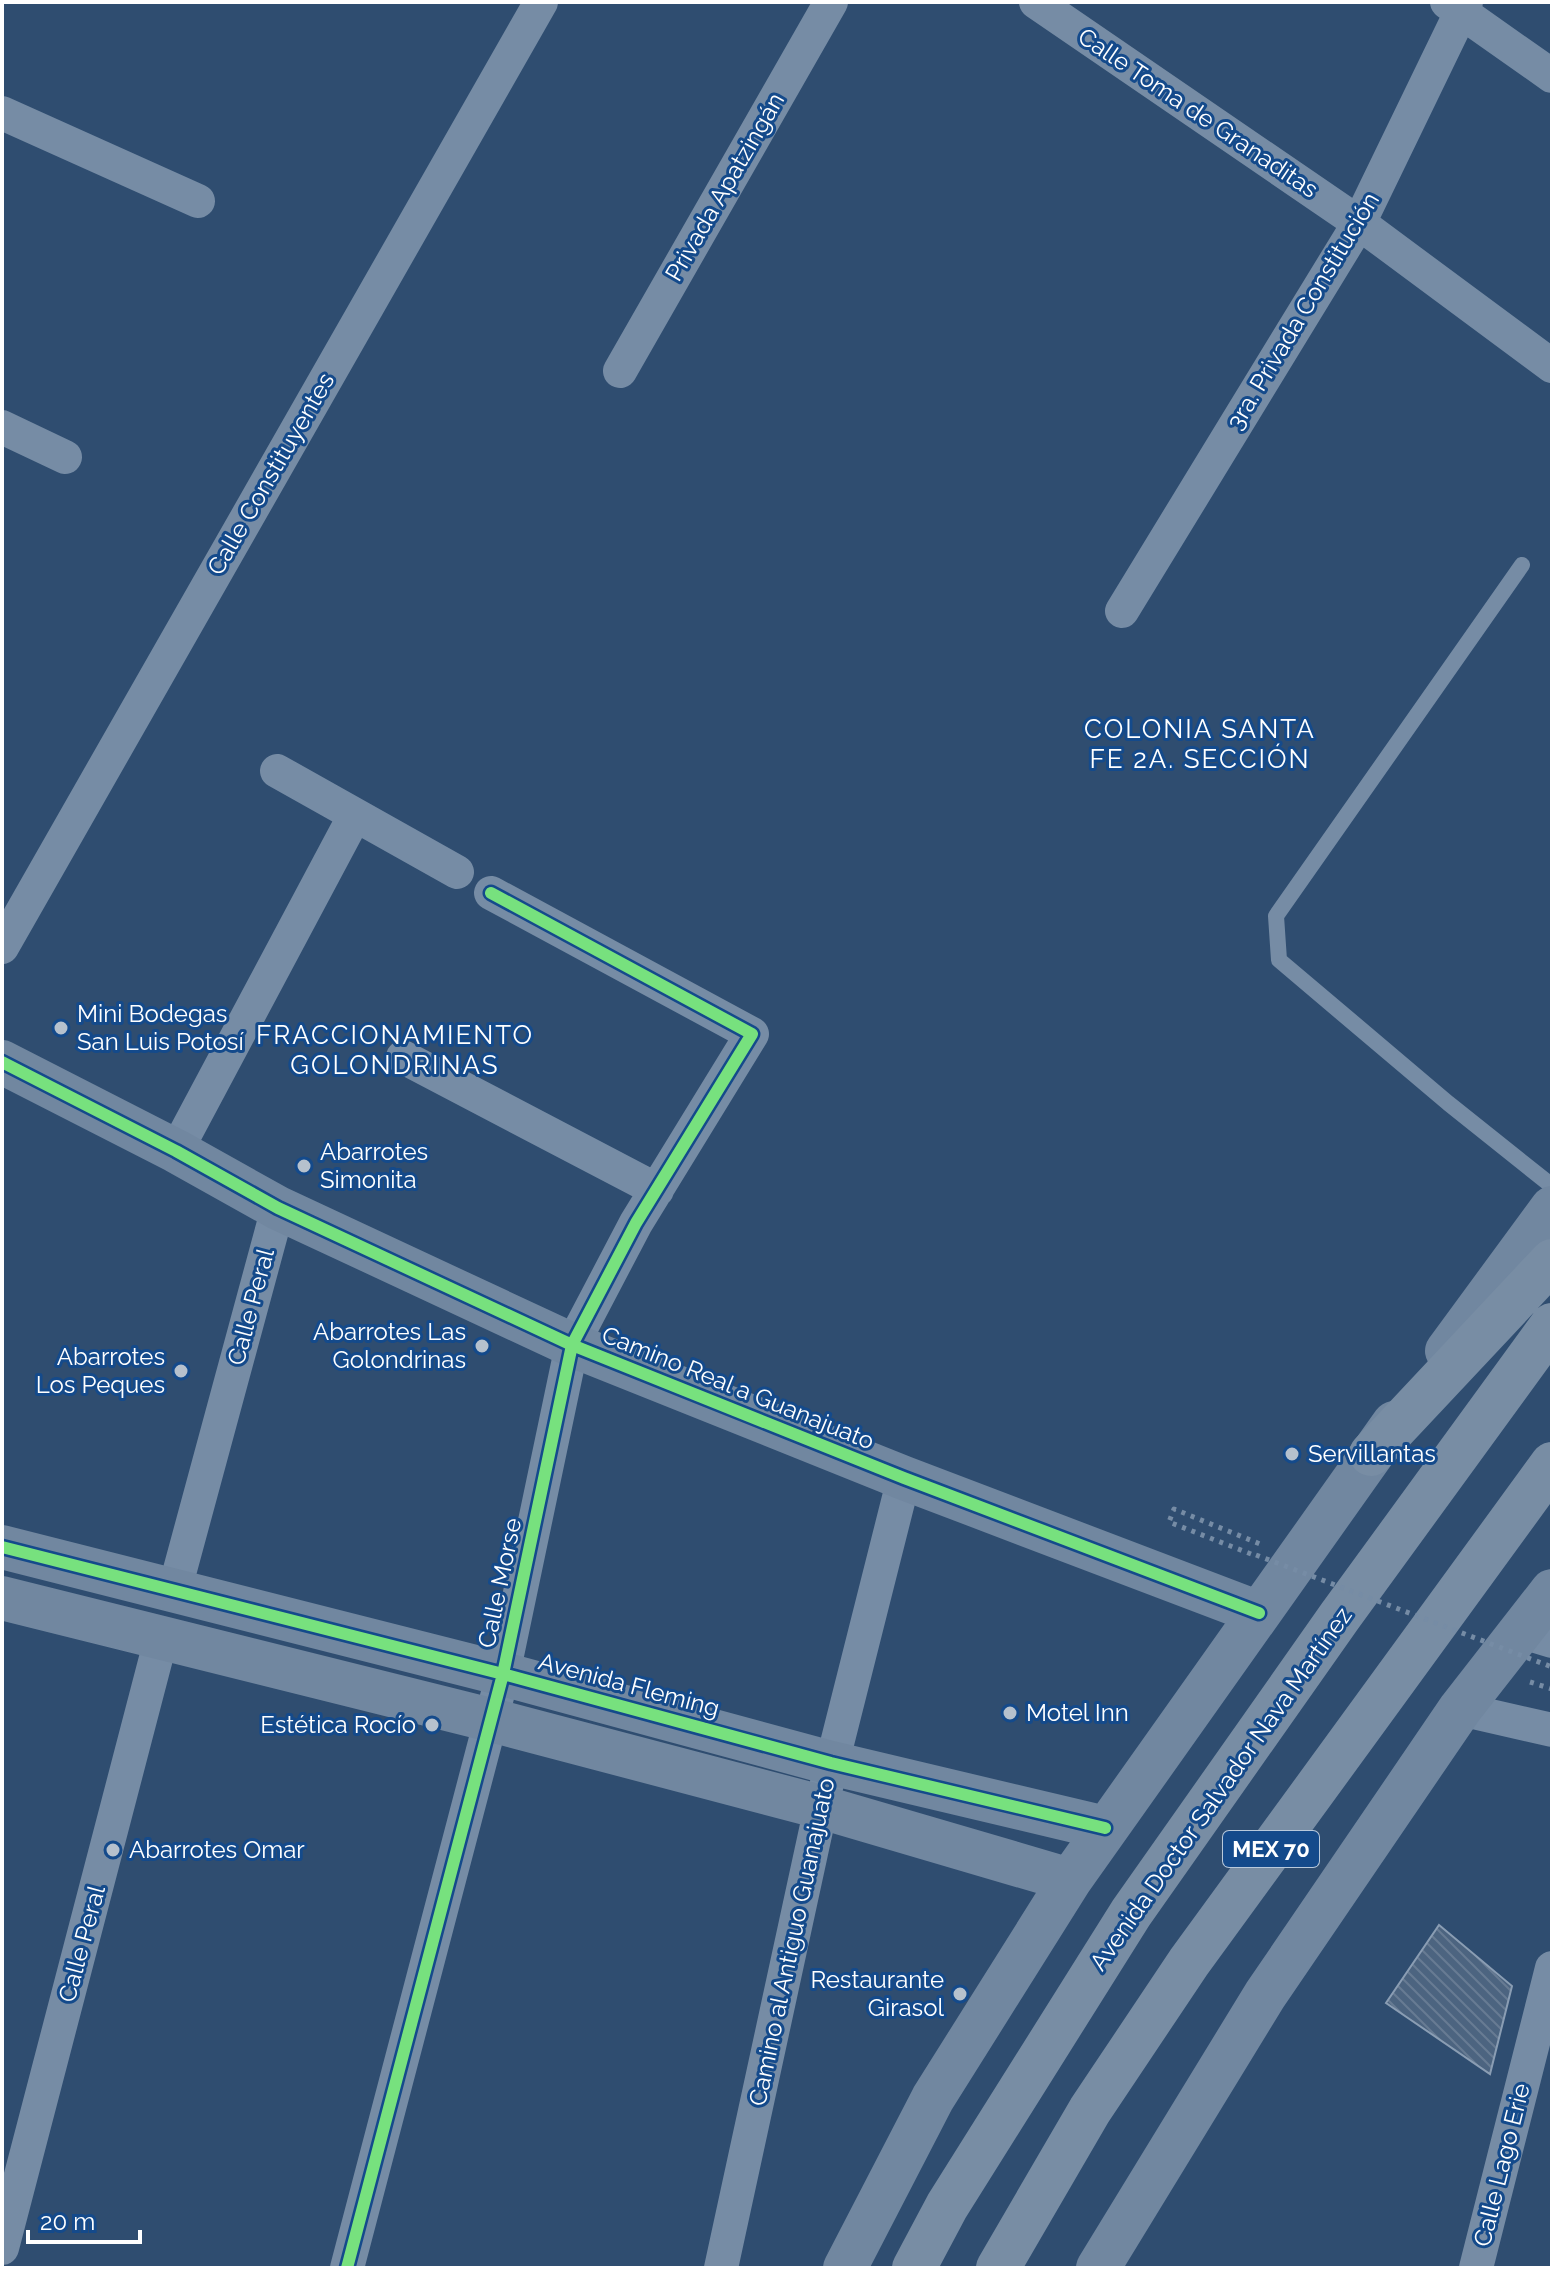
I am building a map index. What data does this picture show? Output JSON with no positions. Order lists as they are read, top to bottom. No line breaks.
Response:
{"streets":{"highway":["Avenida Doctor Salvador Nava Martínez","MEX 70"],"street":["Calle Toma de Granaditas","Privada Apatzingán","3ra. Privada Constitución","Calle Constituyentes","Calle Peral","Camino Real a Guanajuato","Calle Morse","Avenida Fleming","Camino al Antiguo Guanajuato","Calle Lago Erie"]},"crossings":[["Calle Toma de Granaditas","3ra. Privada Constitución"],["Calle Peral","Camino Real a Guanajuato"],["Calle Peral","Avenida Fleming"],["Camino Real a Guanajuato","Calle Morse"],["Camino Real a Guanajuato","Camino al Antiguo Guanajuato"],["Calle Morse","Avenida Fleming"],["Avenida Fleming","Camino al Antiguo Guanajuato"]],"districts":["COLONIA SANTA FE 2A. SECCIÓN","FRACCIONAMIENTO GOLONDRINAS"],"places":["Mini Bodegas San Luis Potosí","Abarrotes Simonita","Abarrotes Las Golondrinas","Abarrotes Los Peques","Servillantas","Motel Inn","Estética Rocío","Abarrotes Omar","Restaurante Girasol"],"scale_bar":"20 m"}
